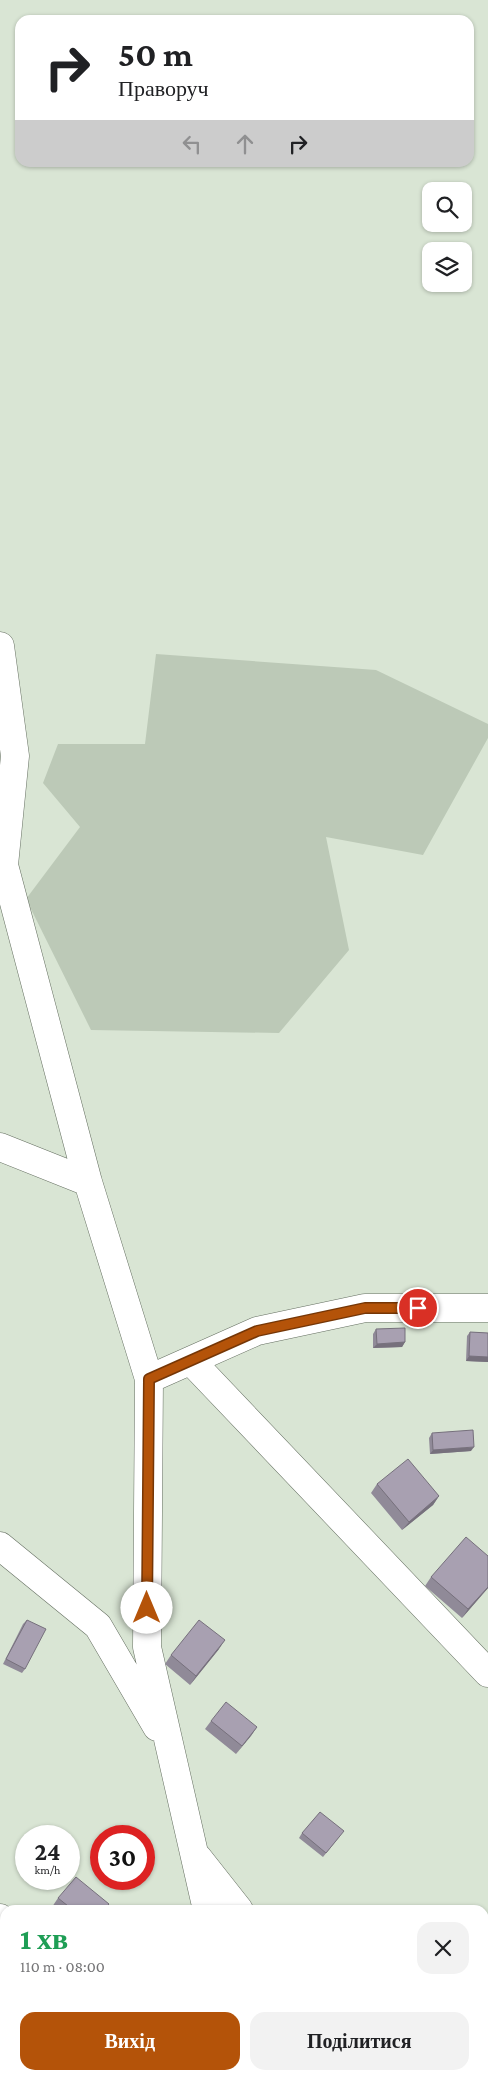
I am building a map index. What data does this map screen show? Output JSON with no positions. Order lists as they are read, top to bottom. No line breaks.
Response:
{"page":{"turn":["50 m","Праворуч"],"speed":"24 km/h","limit":"30","heading":["1 хв","110 m · 08:00"],"buttons":["Вихід","Поділитися"]}}
